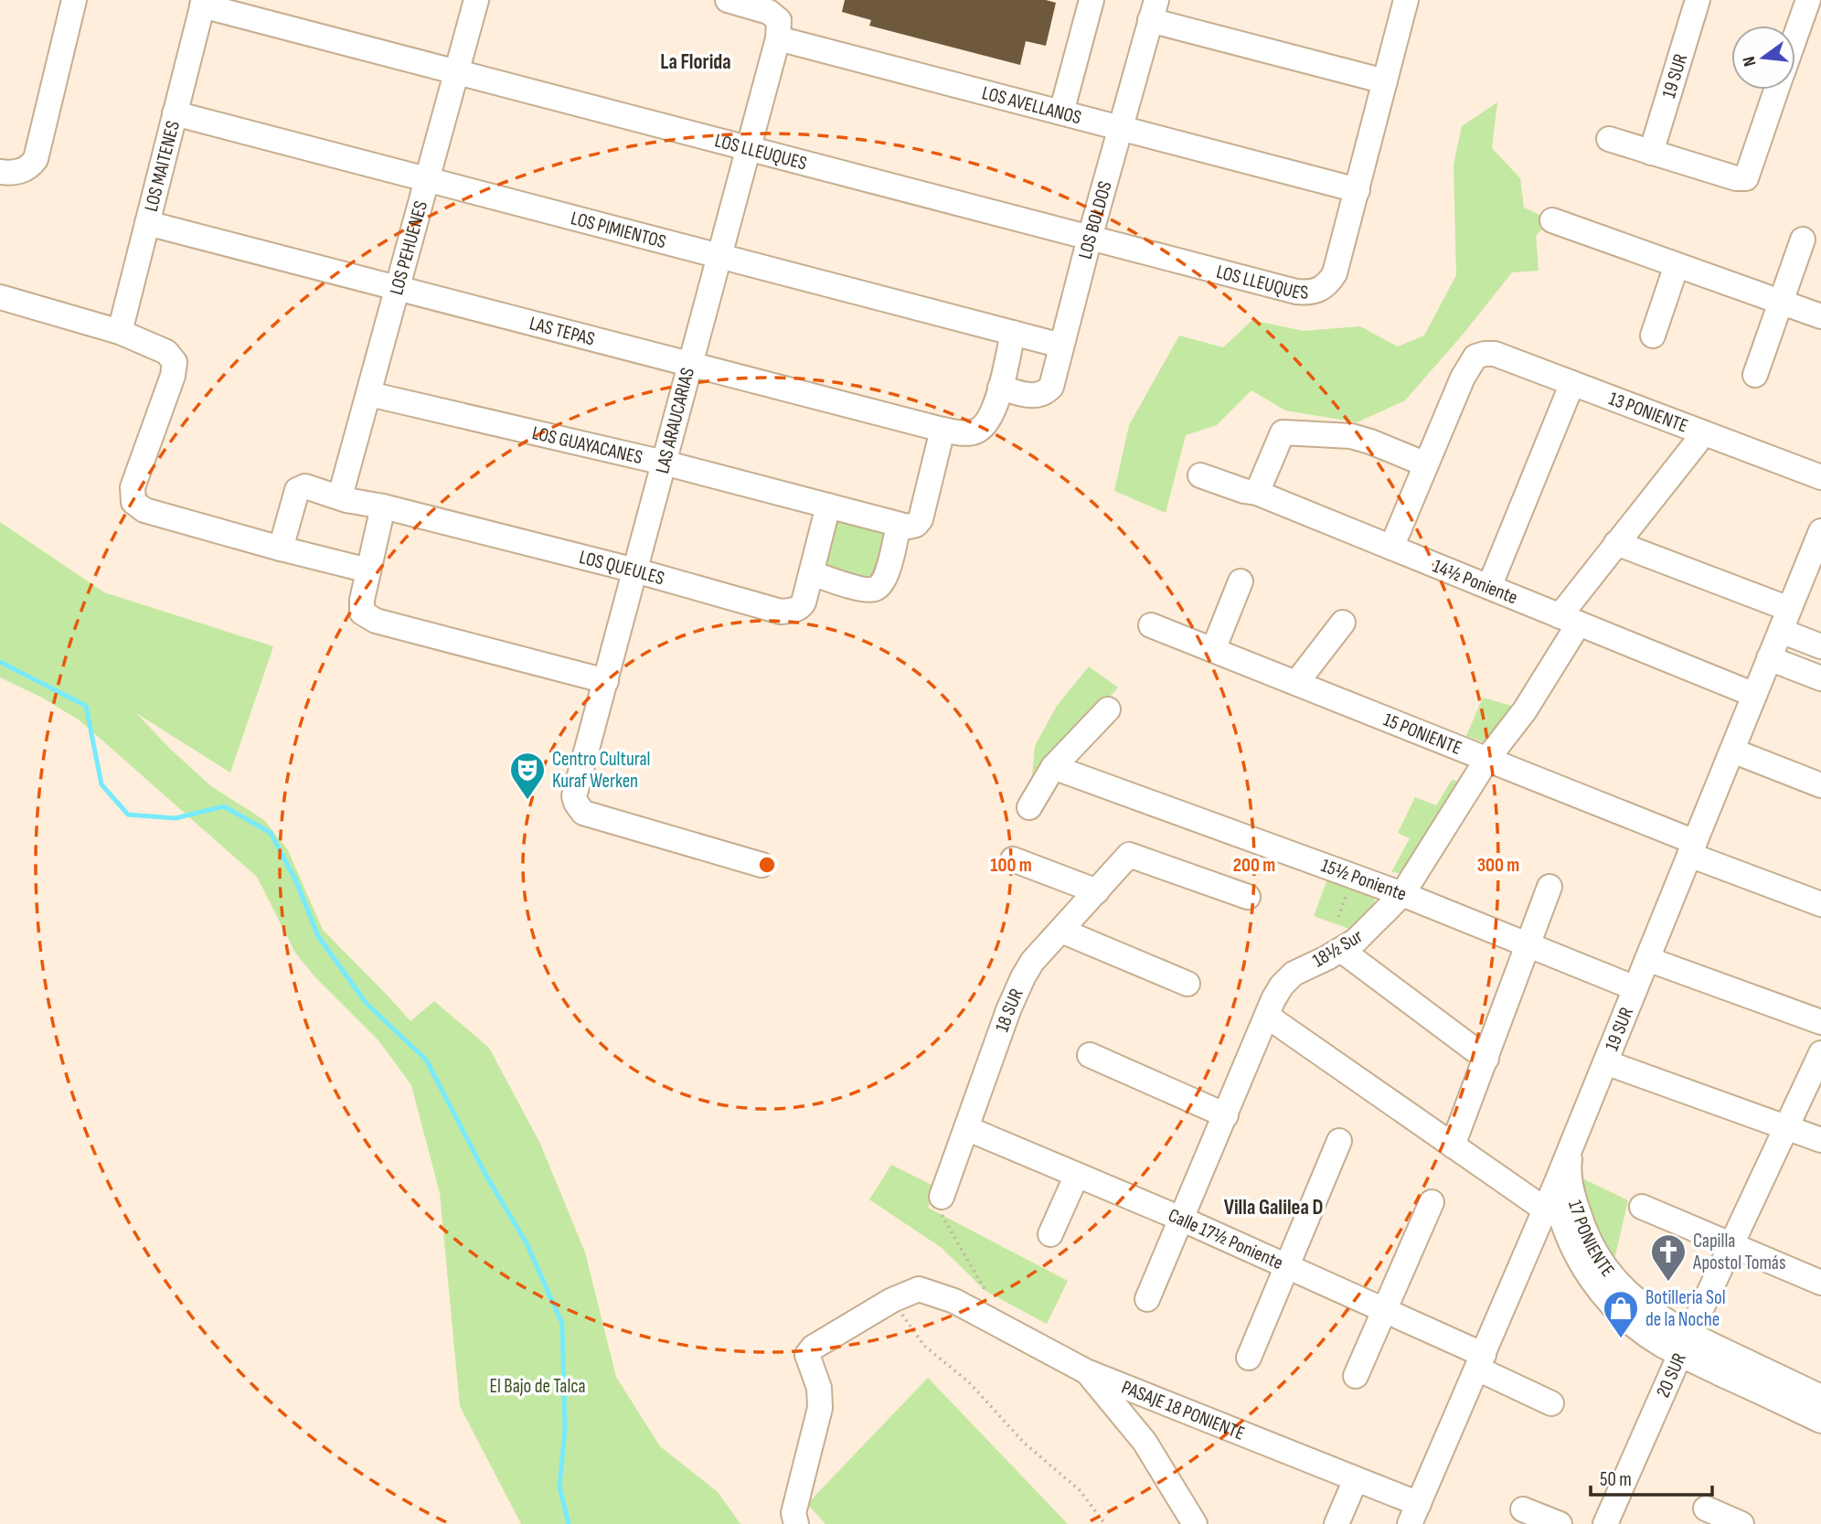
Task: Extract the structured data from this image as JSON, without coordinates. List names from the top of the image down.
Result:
{
  "streets": {
    "street": [
      "19 SUR",
      "LOS AVELLANOS",
      "LOS LLEUQUES",
      "LOS MAITENES",
      "LOS BOLDOS",
      "LOS PIMIENTOS",
      "LOS PEHUENES",
      "LAS TEPAS",
      "13 PONIENTE",
      "LAS ARAUCARIAS",
      "LOS GUAYACANES",
      "LOS QUEULES",
      "14½ Poniente",
      "15 PONIENTE",
      "15½ Poniente",
      "18½ Sur",
      "18 SUR",
      "17 PONIENTE",
      "Calle 17½ Poniente",
      "20 SUR",
      "PASAJE 18 PONIENTE"
    ]
  },
  "crossings": [
    ["19 SUR", "14½ Poniente"],
    ["19 SUR", "15 PONIENTE"],
    ["19 SUR", "15½ Poniente"],
    ["19 SUR", "17 PONIENTE"],
    ["19 SUR", "Calle 17½ Poniente"],
    ["19 SUR", "PASAJE 18 PONIENTE"],
    ["LOS AVELLANOS", "LOS LLEUQUES"],
    ["LOS AVELLANOS", "LOS BOLDOS"],
    ["LOS AVELLANOS", "LAS ARAUCARIAS"],
    ["LOS LLEUQUES", "LOS MAITENES"],
    ["LOS LLEUQUES", "LOS BOLDOS"],
    ["LOS LLEUQUES", "LOS PEHUENES"],
    ["LOS LLEUQUES", "LAS ARAUCARIAS"],
    ["LOS MAITENES", "LOS PIMIENTOS"],
    ["LOS MAITENES", "LAS TEPAS"],
    ["LOS BOLDOS", "LOS PIMIENTOS"],
    ["LOS BOLDOS", "LAS TEPAS"],
    ["LOS PIMIENTOS", "LOS PEHUENES"],
    ["LOS PIMIENTOS", "LAS ARAUCARIAS"],
    ["LOS PEHUENES", "LAS TEPAS"],
    ["LOS PEHUENES", "LOS GUAYACANES"],
    ["LOS PEHUENES", "LOS QUEULES"],
    ["LAS TEPAS", "LAS ARAUCARIAS"],
    ["13 PONIENTE", "18½ Sur"],
    ["LAS ARAUCARIAS", "LOS GUAYACANES"],
    ["LAS ARAUCARIAS", "LOS QUEULES"],
    ["LOS GUAYACANES", "LOS QUEULES"],
    ["14½ Poniente", "18½ Sur"],
    ["15 PONIENTE", "18½ Sur"],
    ["15½ Poniente", "18½ Sur"],
    ["18½ Sur", "17 PONIENTE"],
    ["18½ Sur", "Calle 17½ Poniente"],
    ["18 SUR", "Calle 17½ Poniente"],
    ["17 PONIENTE", "20 SUR"]
  ],
  "districts": ["La Florida", "Villa Galilea D"],
  "parks": ["El Bajo de Talca"],
  "places": {
    "theatre": ["Centro Cultural Kuraf Werken"],
    "church": ["Capilla Apostol Tomás"],
    "shop": ["Botilleria Sol de la Noche"]
  },
  "scale_bar": "50 m",
  "north": "left",
  "rings": ["100 m", "200 m", "300 m"]
}
